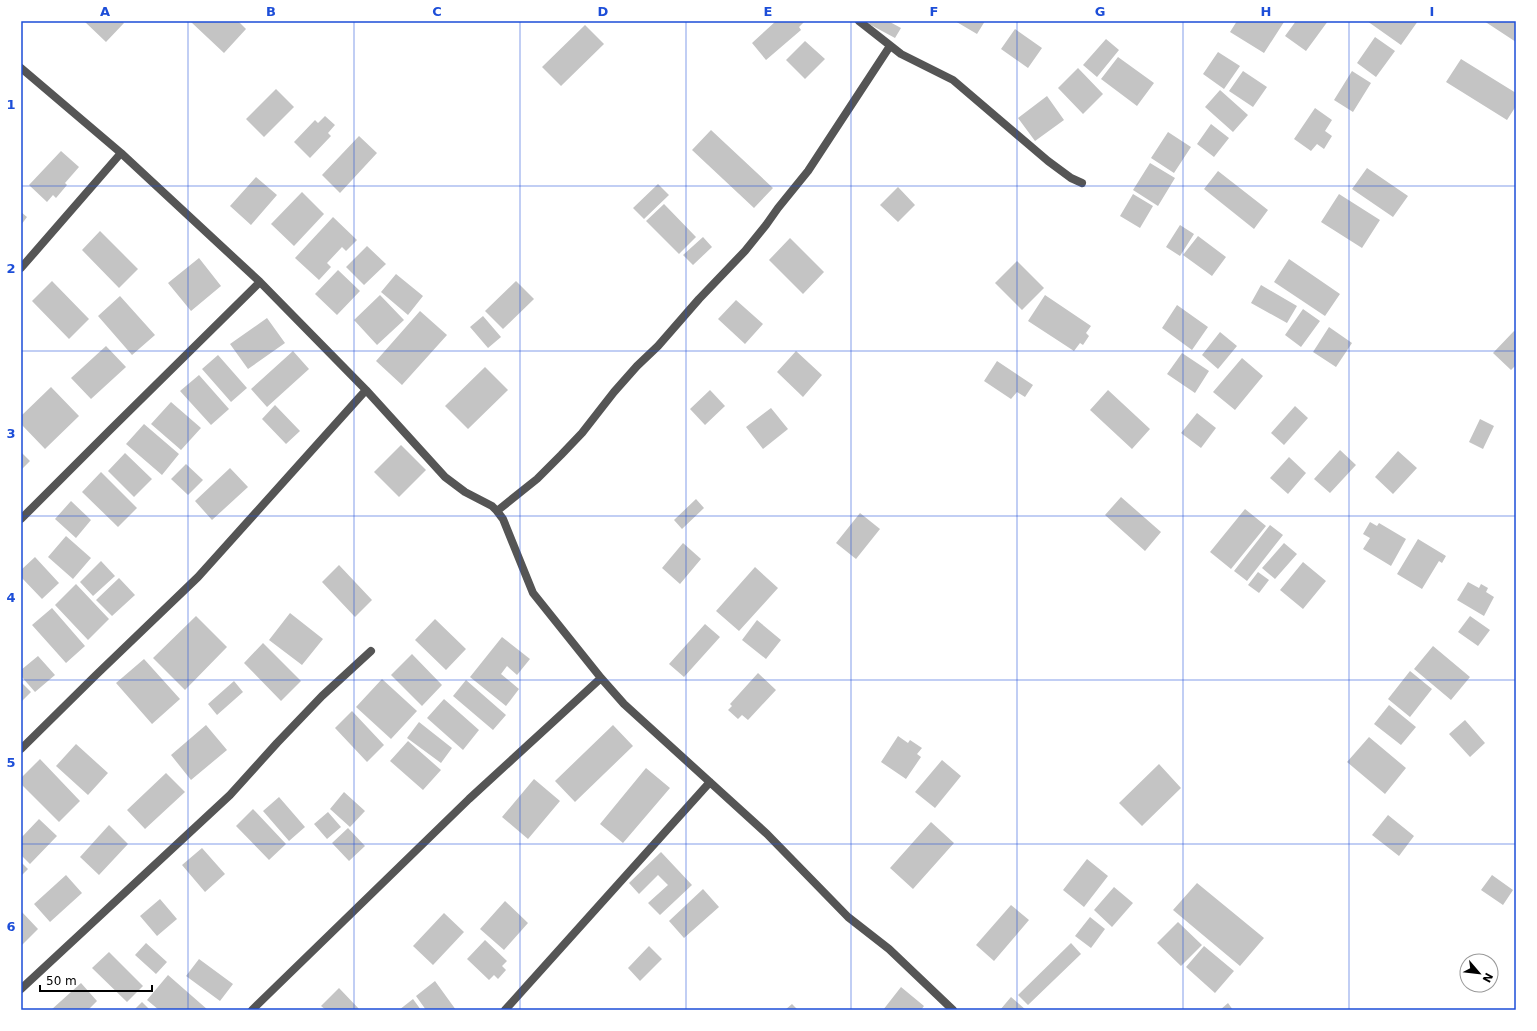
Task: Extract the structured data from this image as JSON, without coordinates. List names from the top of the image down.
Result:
{
  "scale_bar": "50 m",
  "north": "bottom right",
  "grid": {
    "columns": [
      "A",
      "B",
      "C",
      "D",
      "E",
      "F",
      "G",
      "H",
      "I"
    ],
    "rows": [
      "1",
      "2",
      "3",
      "4",
      "5",
      "6"
    ]
  }
}
